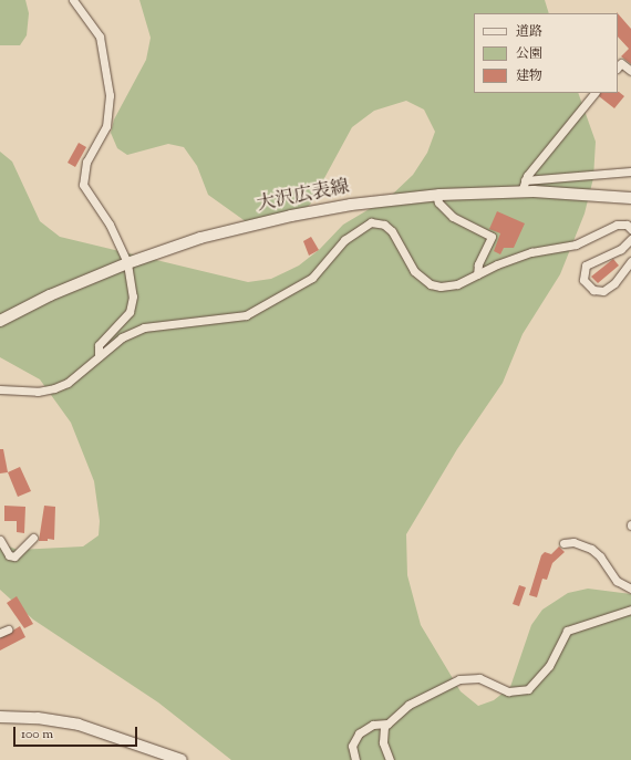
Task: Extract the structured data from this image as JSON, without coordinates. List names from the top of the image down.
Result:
{
  "streets": {
    "main road": ["大沢広表線"]
  },
  "legend": ["道路", "公園", "建物"],
  "scale_bar": "100 m"
}
